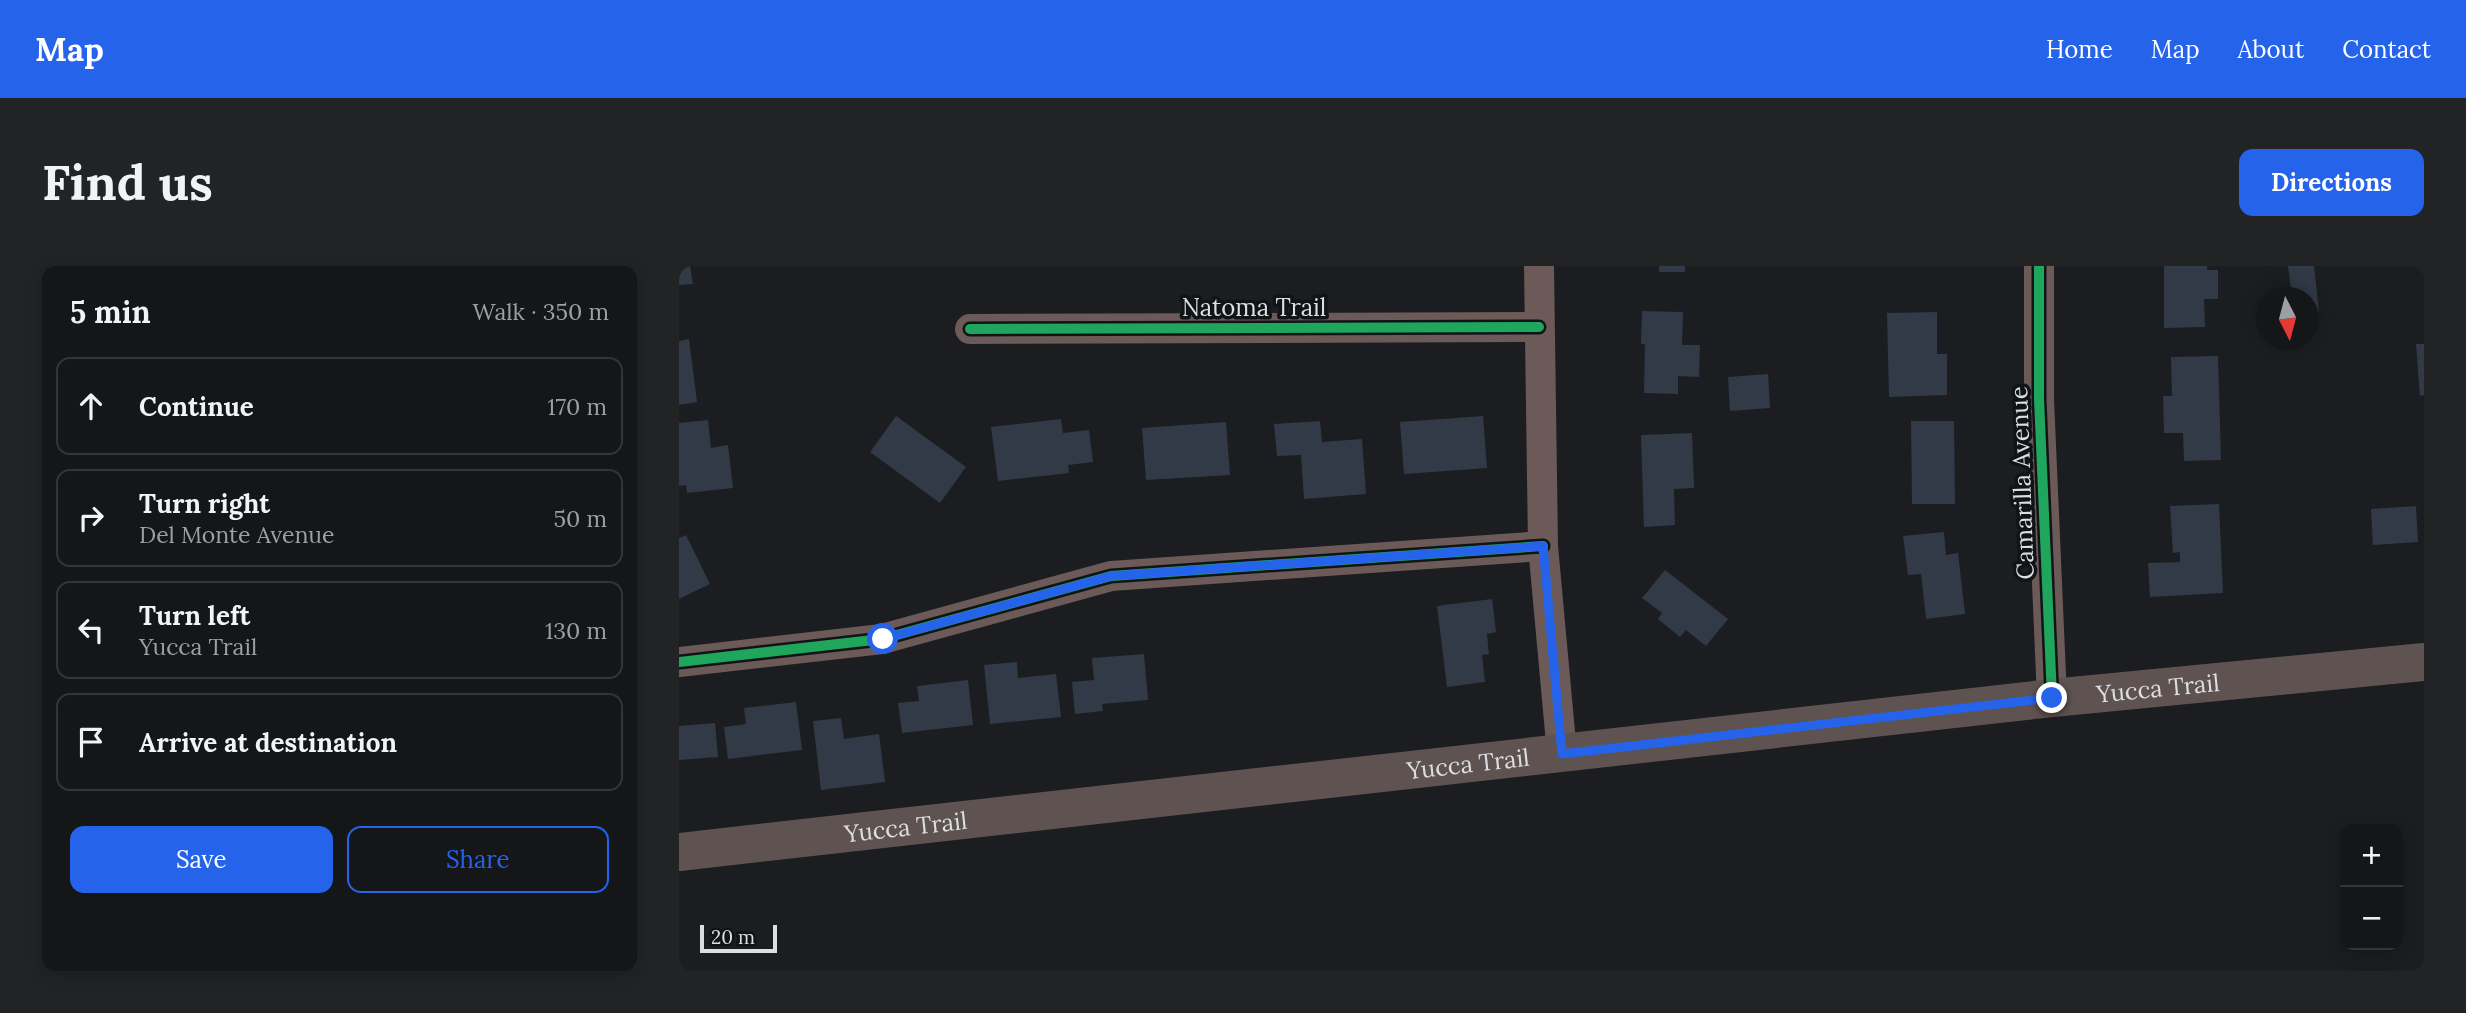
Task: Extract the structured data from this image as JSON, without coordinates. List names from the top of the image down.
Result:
{
  "streets": {
    "main road": ["Yucca Trail"],
    "street": ["Natoma Trail", "Camarilla Avenue"]
  },
  "crossings": [
    ["Camarilla Avenue", "Yucca Trail"]
  ],
  "scale_bar": "20 m",
  "north": "bottom",
  "page": {
    "header": "Map",
    "nav": [
      "Home",
      "Map",
      "About",
      "Contact"
    ],
    "buttons": [
      "Directions",
      ["Save", "Share"]
    ],
    "title": "Find us",
    "heading": ["5 min", "Walk · 350 m"],
    "list": [
      ["Continue", "170 m"],
      ["Turn right", "Del Monte Avenue", "50 m"],
      ["Turn left", "Yucca Trail", "130 m"],
      "Arrive at destination"
    ],
    "map_buttons": ["+", "−"],
    "scale": "20 m"
  }
}
